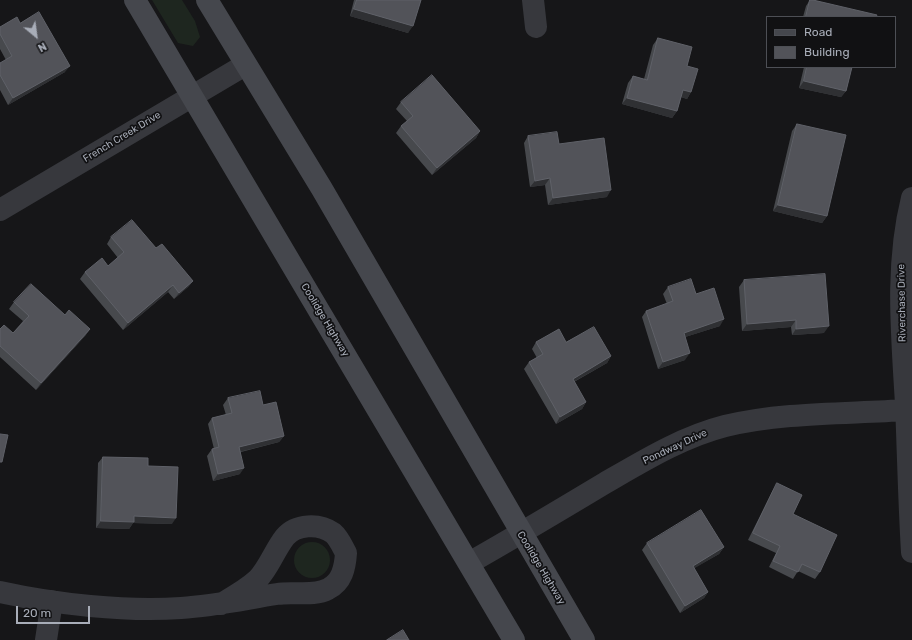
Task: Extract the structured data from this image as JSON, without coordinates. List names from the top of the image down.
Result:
{
  "streets": {
    "main road": ["Coolidge Highway"],
    "street": ["French Creek Drive", "Riverchase Drive", "Pondway Drive"]
  },
  "crossings": [
    ["French Creek Drive", "Coolidge Highway"],
    ["Riverchase Drive", "Pondway Drive"],
    ["Coolidge Highway", "Pondway Drive"]
  ],
  "legend": ["Road", "Building"],
  "scale_bar": "20 m",
  "north": "bottom right"
}
